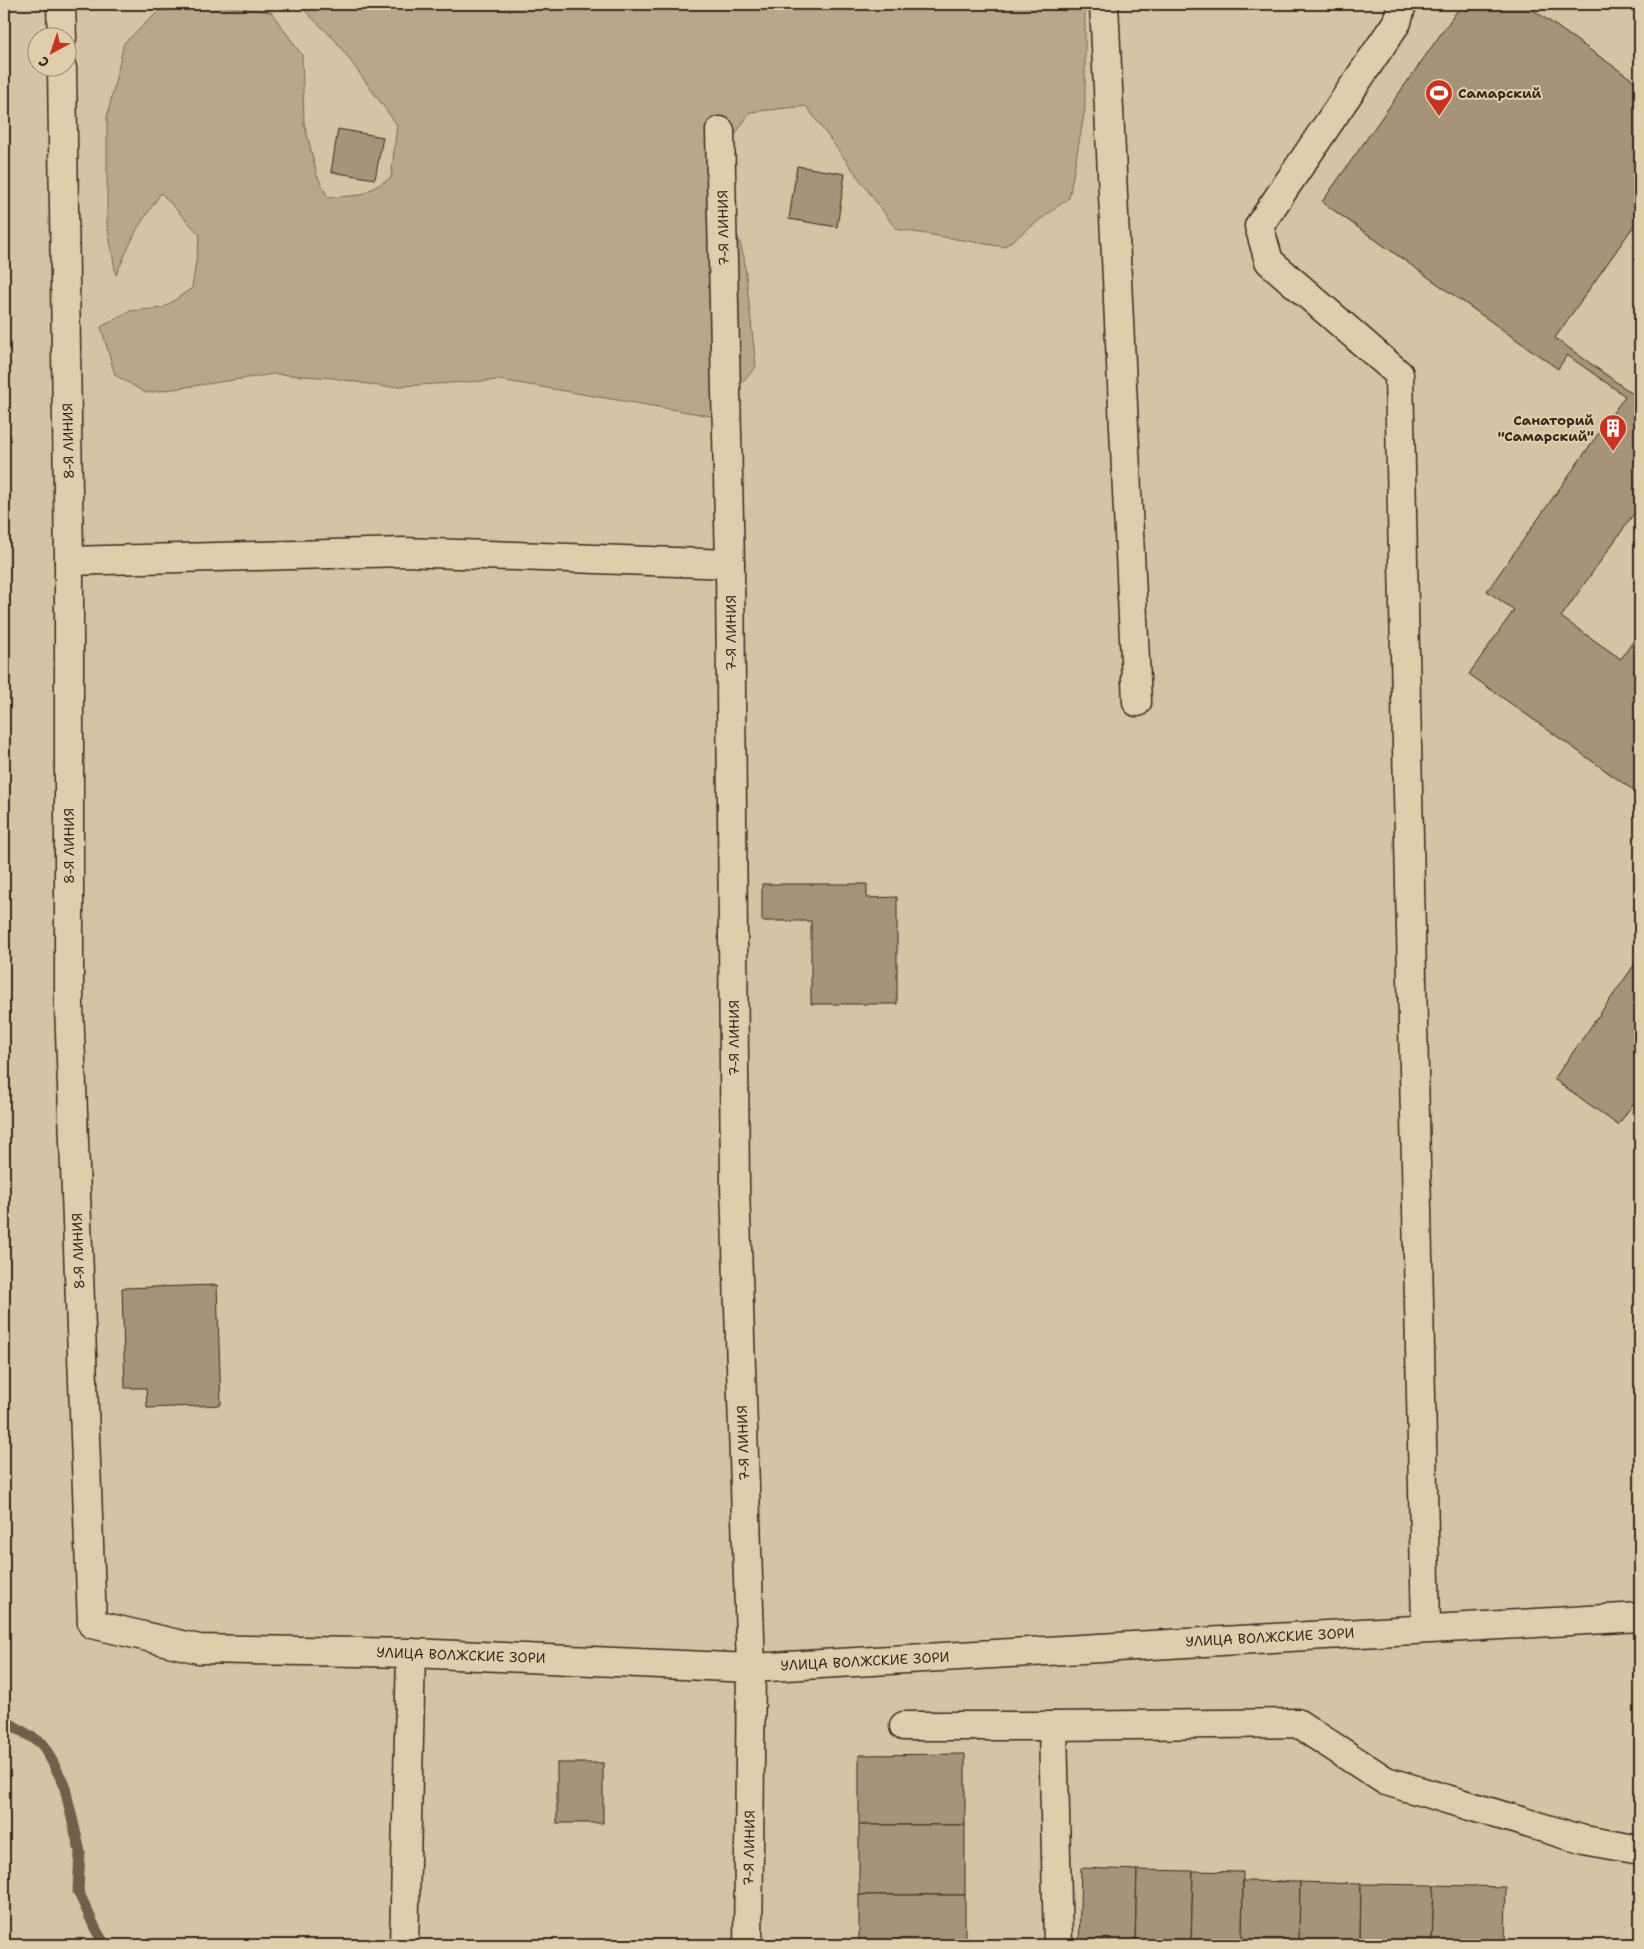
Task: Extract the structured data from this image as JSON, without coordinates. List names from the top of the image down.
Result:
{
  "streets": {
    "street": ["7-Я ЛИНИЯ", "8-Я ЛИНИЯ", "УЛИЦА ВОЛЖСКИЕ ЗОРИ"]
  },
  "crossings": [
    ["7-Я ЛИНИЯ", "УЛИЦА ВОЛЖСКИЕ ЗОРИ"],
    ["8-Я ЛИНИЯ", "УЛИЦА ВОЛЖСКИЕ ЗОРИ"]
  ],
  "places": {
    "sports": ["Самарский"],
    "building": ["Санаторий \"Самарский\""]
  },
  "north": "bottom left"
}
